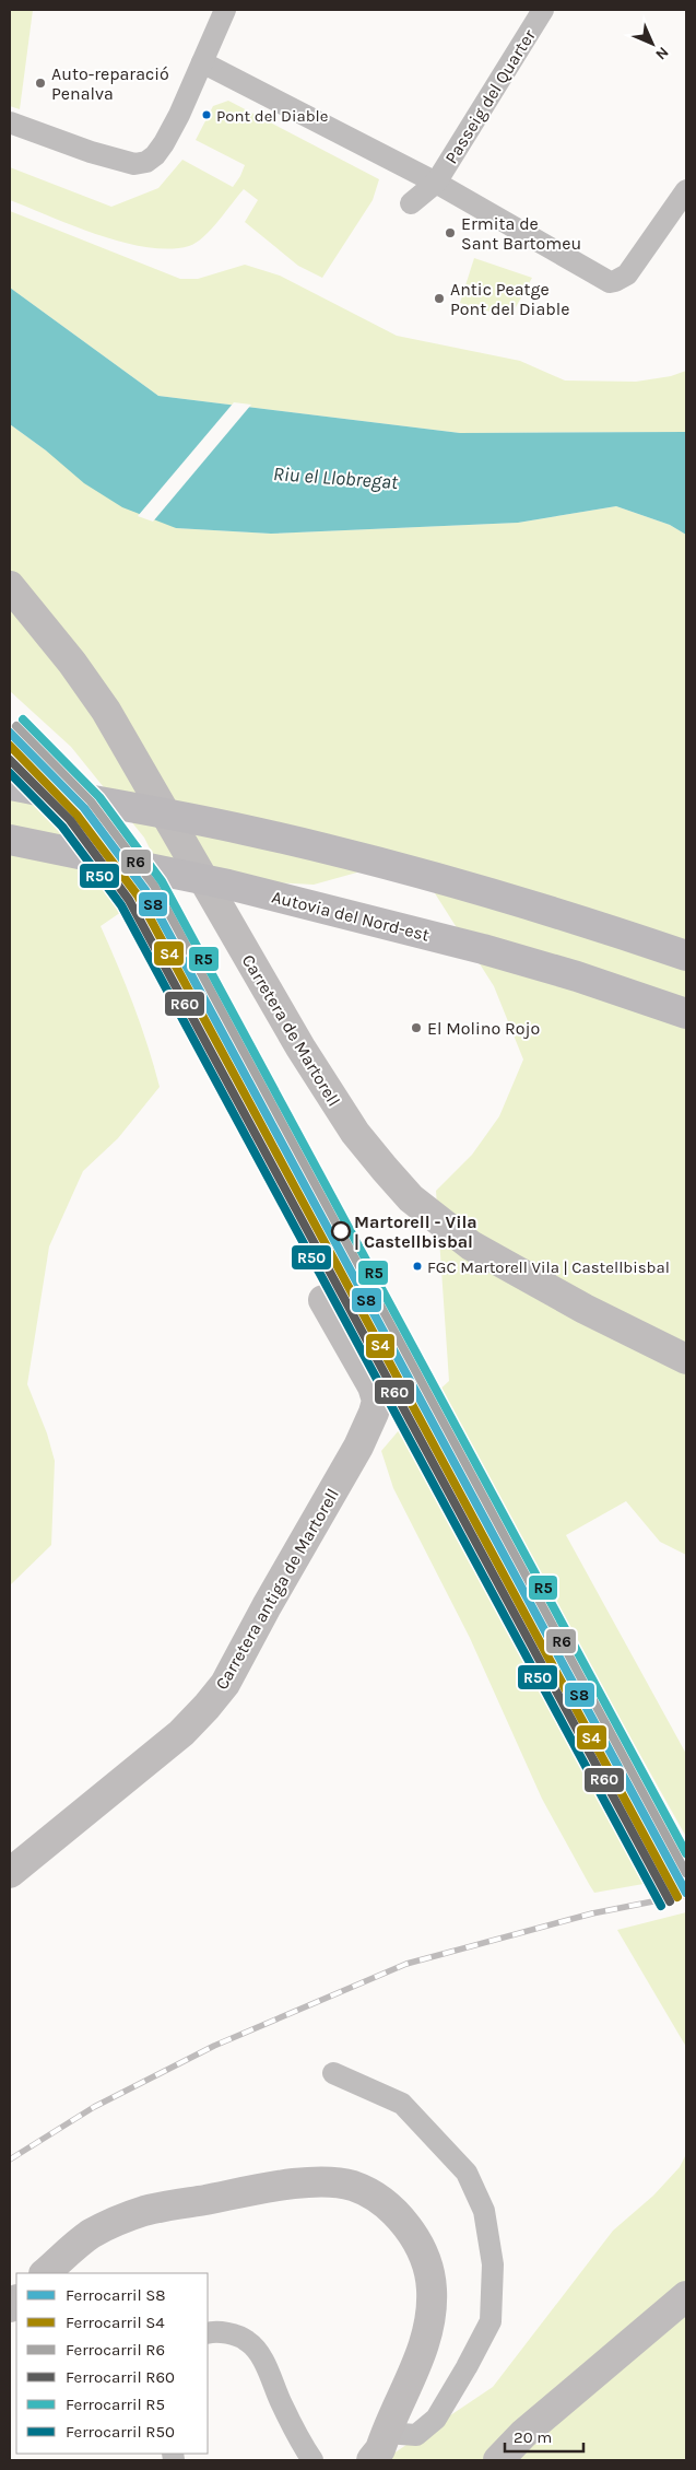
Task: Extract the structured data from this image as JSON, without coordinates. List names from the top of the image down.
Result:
{
  "streets": {
    "highway": ["Autovia del Nord-est"],
    "street": ["Passeig del Quarter", "Carretera de Martorell", "Carretera antiga de Martorell"]
  },
  "water": ["Riu el Llobregat"],
  "places": [
    "Auto-reparació Penalva",
    "Pont del Diable",
    "Ermita de Sant Bartomeu",
    "Antic Peatge Pont del Diable",
    "El Molino Rojo",
    "Martorell - Vila | Castellbisbal",
    "FGC Martorell Vila | Castellbisbal"
  ],
  "lines": [
    "rail line R5",
    "rail line R6",
    "rail line S8",
    "rail line S4",
    "rail line R60",
    "rail line R50"
  ],
  "legend": [
    "Ferrocarril S8",
    "Ferrocarril S4",
    "Ferrocarril R6",
    "Ferrocarril R60",
    "Ferrocarril R5",
    "Ferrocarril R50"
  ],
  "scale_bar": "20 m",
  "north": "bottom right"
}
